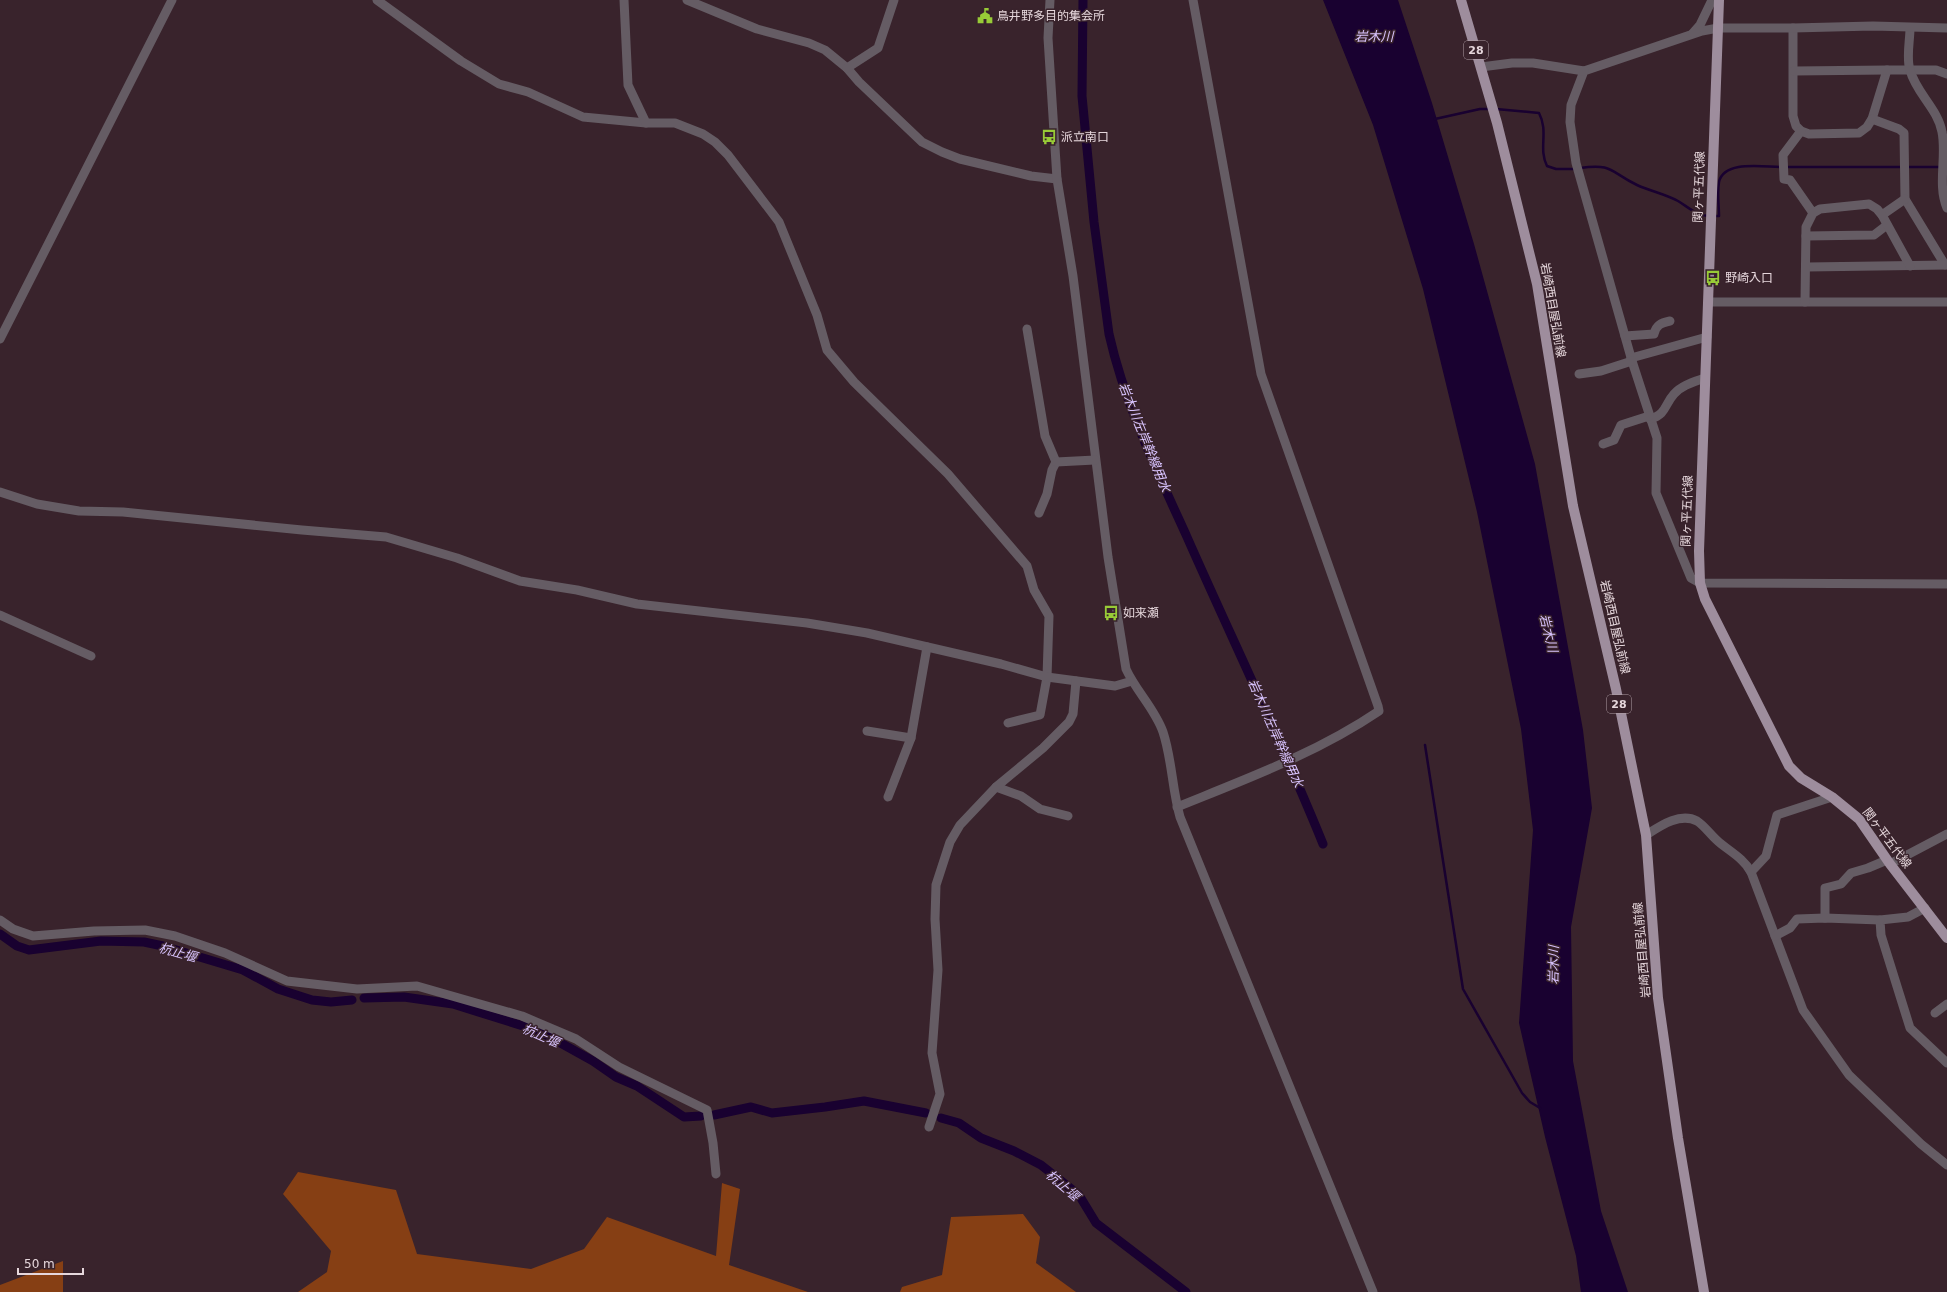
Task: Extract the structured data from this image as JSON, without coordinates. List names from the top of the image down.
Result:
{
  "streets": {
    "main road": ["28", "関ヶ平五代線", "岩崎西目屋弘前線"]
  },
  "water": ["岩木川", "岩木川左岸幹線用水", "杭止堰"],
  "places": {
    "public building": ["鳥井野多目的集会所"],
    "bus stop": ["派立南口", "野崎入口", "如来瀬"]
  },
  "scale_bar": "50 m"
}
